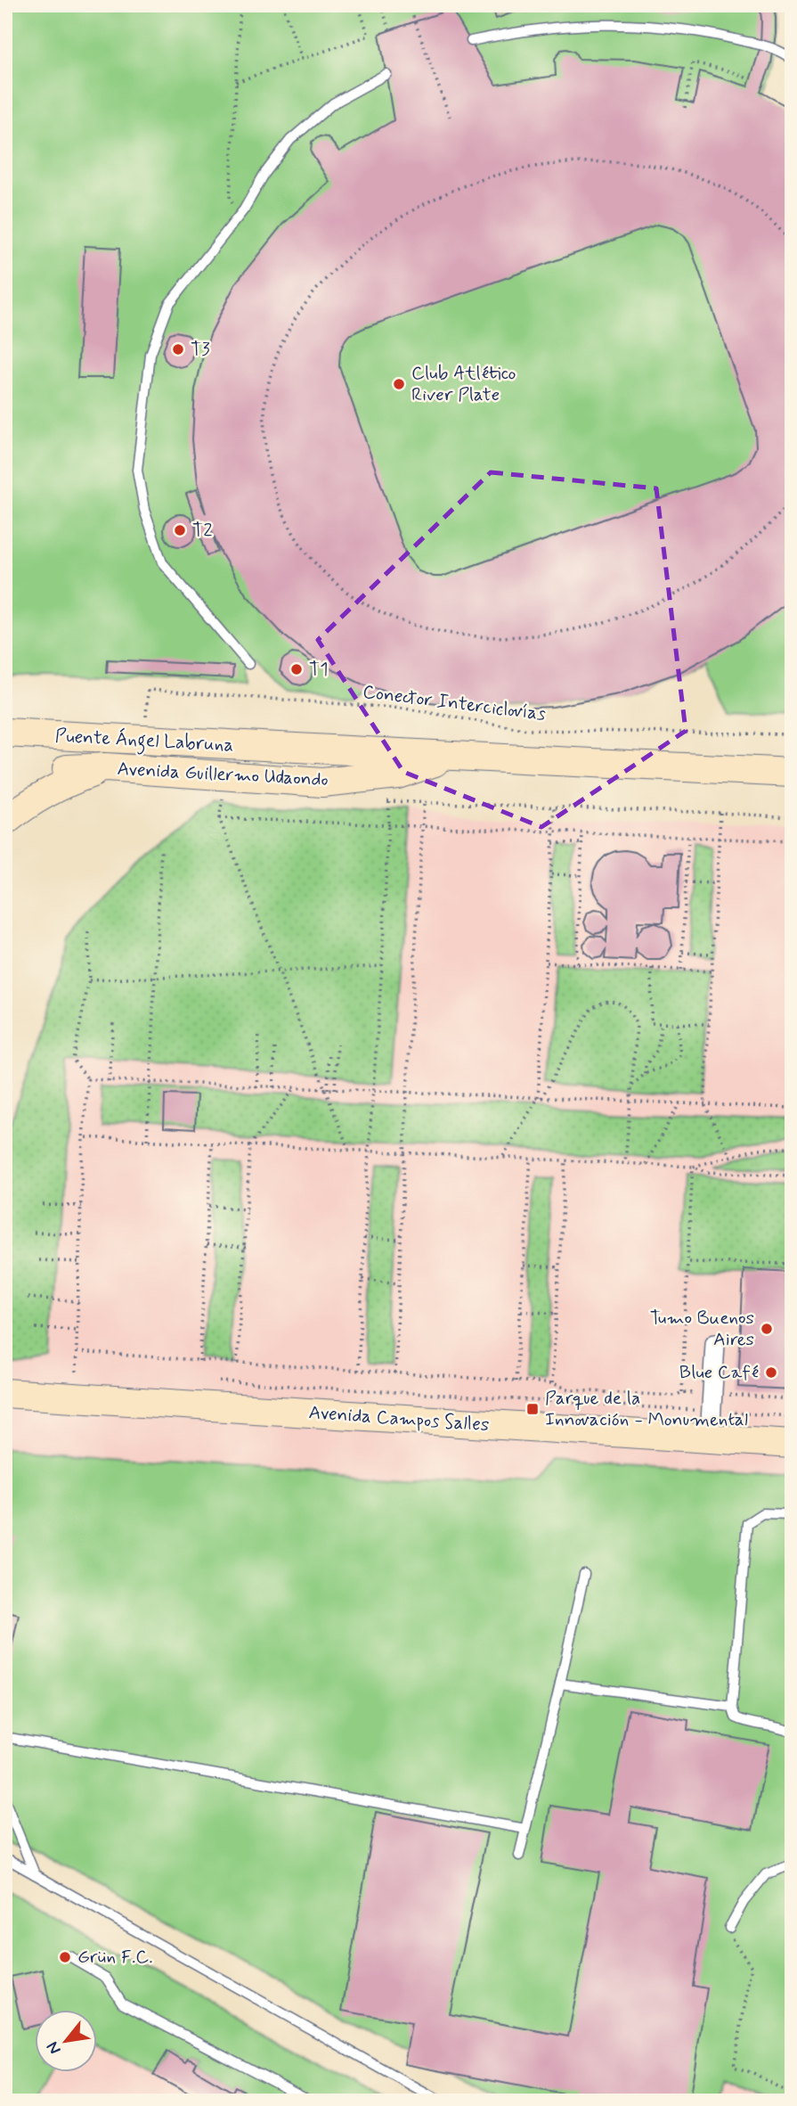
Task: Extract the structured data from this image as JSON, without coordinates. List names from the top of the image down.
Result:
{
  "streets": {
    "main road": ["Puente Ángel Labruna", "Avenida Guillermo Udaondo", "Avenida Campos Salles"],
    "path": ["Conector Interciclovías"]
  },
  "crossings": [
    ["Puente Ángel Labruna", "Avenida Guillermo Udaondo"]
  ],
  "places": {
    "other": [
      "T3",
      "Club Atlético River Plate",
      "T2",
      "T1",
      "Tumo Buenos Aires",
      "Blue Café",
      "Grün F.C."
    ],
    "transit": ["Parque de la Innovación - Monumental"]
  },
  "north": "bottom left"
}
